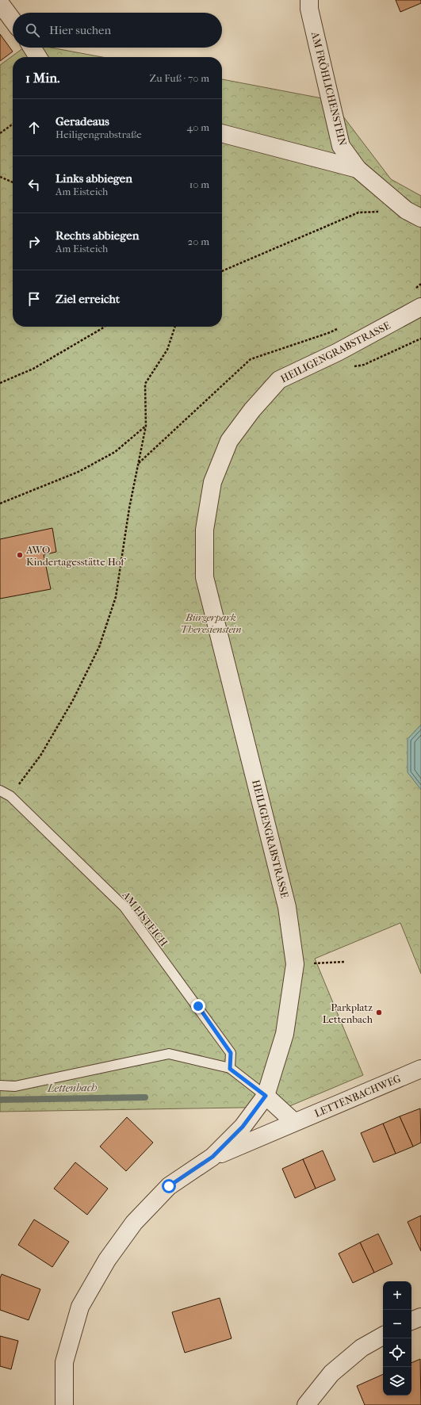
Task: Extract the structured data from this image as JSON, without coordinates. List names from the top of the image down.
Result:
{
  "streets": {
    "street": ["AM FRÖHLICHENSTEIN", "HEILIGENGRABSTRASSE", "LETTENBACHWEG"],
    "lane": ["AM EISTEICH"]
  },
  "crossings": [
    ["HEILIGENGRABSTRASSE", "LETTENBACHWEG"]
  ],
  "water": ["Lettenbach"],
  "parks": ["Bürgerpark Theresienstein"],
  "places": ["AWO Kindertagesstätte Hof", "Parkplatz Lettenbach"],
  "page": {
    "search": "Hier suchen",
    "heading": ["1 Min.", "Zu Fuß · 70 m"],
    "list": [
      ["Geradeaus", "Heiligengrabstraße", "40 m"],
      ["Links abbiegen", "Am Eisteich", "10 m"],
      ["Rechts abbiegen", "Am Eisteich", "20 m"],
      "Ziel erreicht"
    ],
    "map_buttons": ["+", "−"]
  }
}
